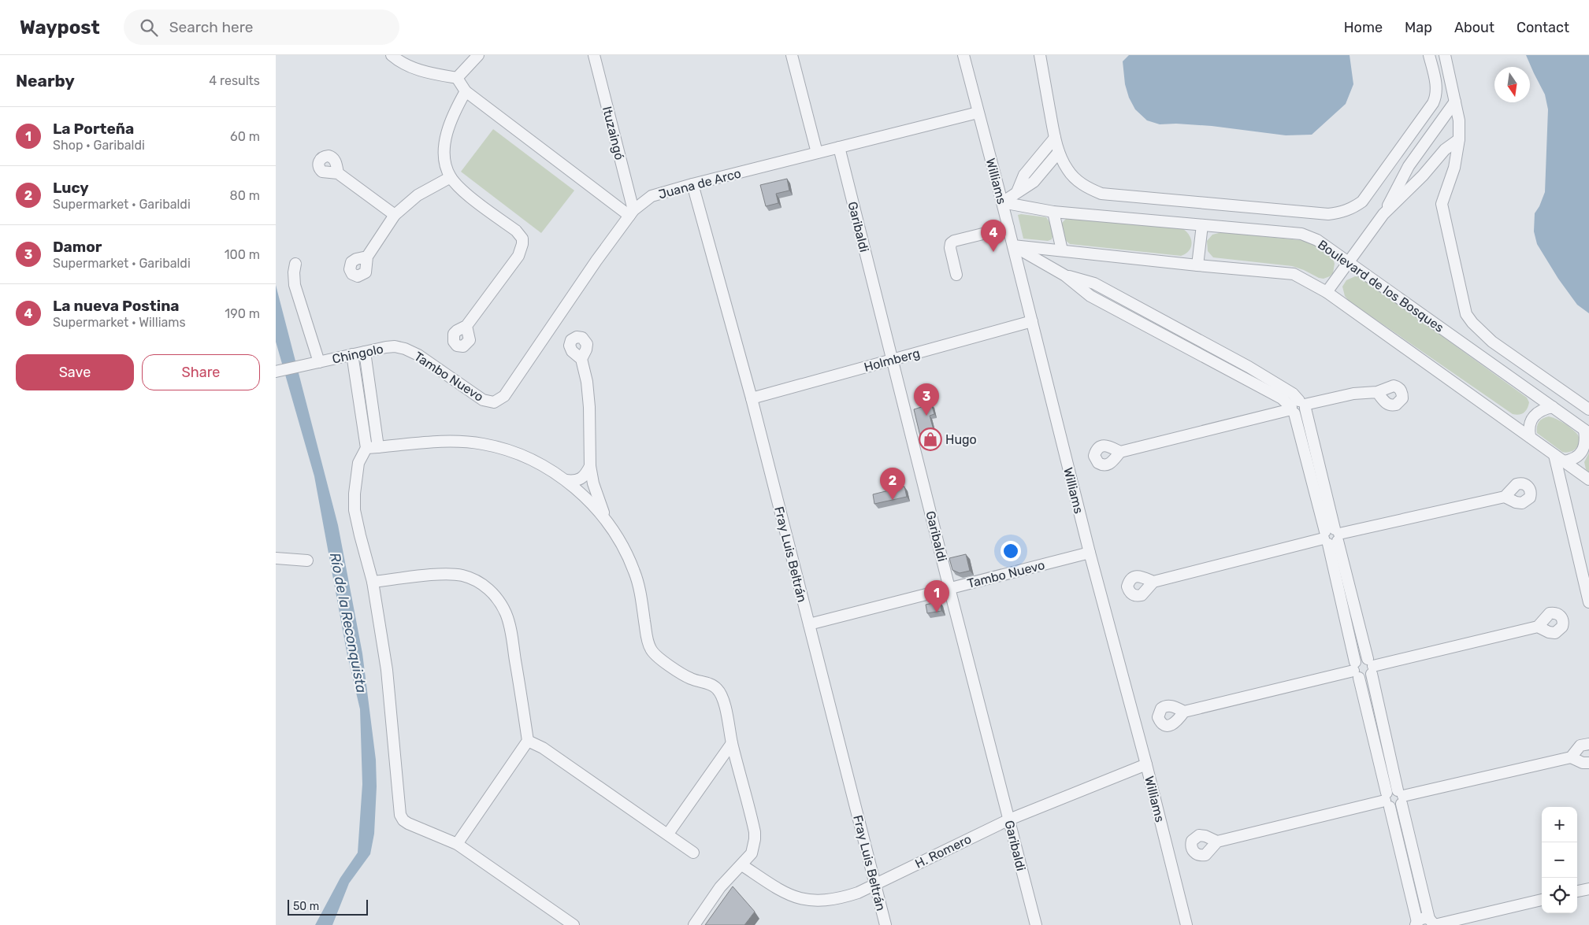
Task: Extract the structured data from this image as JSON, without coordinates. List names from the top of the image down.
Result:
{
  "streets": {
    "street": [
      "Ituzaingó",
      "Williams",
      "Juana de Arco",
      "Garibaldi",
      "Boulevard de los Bosques",
      "Chingolo",
      "Holmberg",
      "Tambo Nuevo",
      "Fray Luis Beltrán",
      "H. Romero"
    ]
  },
  "crossings": [
    ["Ituzaingó", "Juana de Arco"],
    ["Williams", "Juana de Arco"],
    ["Williams", "Boulevard de los Bosques"],
    ["Williams", "Holmberg"],
    ["Williams", "Tambo Nuevo"],
    ["Williams", "H. Romero"],
    ["Juana de Arco", "Garibaldi"],
    ["Juana de Arco", "Tambo Nuevo"],
    ["Juana de Arco", "Fray Luis Beltrán"],
    ["Garibaldi", "Holmberg"],
    ["Garibaldi", "Tambo Nuevo"],
    ["Garibaldi", "H. Romero"],
    ["Chingolo", "Tambo Nuevo"],
    ["Holmberg", "Fray Luis Beltrán"],
    ["Tambo Nuevo", "Fray Luis Beltrán"],
    ["Fray Luis Beltrán", "H. Romero"]
  ],
  "water": ["Río de la Reconquista"],
  "places": {
    "shop": ["Hugo"]
  },
  "scale_bar": "50 m",
  "north": "bottom",
  "page": {
    "header": "Waypost",
    "search": "Search here",
    "nav": [
      "Home",
      "Map",
      "About",
      "Contact"
    ],
    "heading": ["Nearby", "4 results"],
    "list": [
      {
        "mark": "1",
        "name": "La Porteña",
        "note": "Shop · Garibaldi",
        "value": "60 m"
      },
      {
        "mark": "2",
        "name": "Lucy",
        "note": "Supermarket · Garibaldi",
        "value": "80 m"
      },
      {
        "mark": "3",
        "name": "Damor",
        "note": "Supermarket · Garibaldi",
        "value": "100 m"
      },
      {
        "mark": "4",
        "name": "La nueva Postina",
        "note": "Supermarket · Williams",
        "value": "190 m"
      }
    ],
    "pins": [
      "4",
      "3",
      "2",
      "1"
    ],
    "buttons": ["Save", "Share"],
    "map_buttons": ["+", "−"],
    "scale": "50 m"
  }
}
